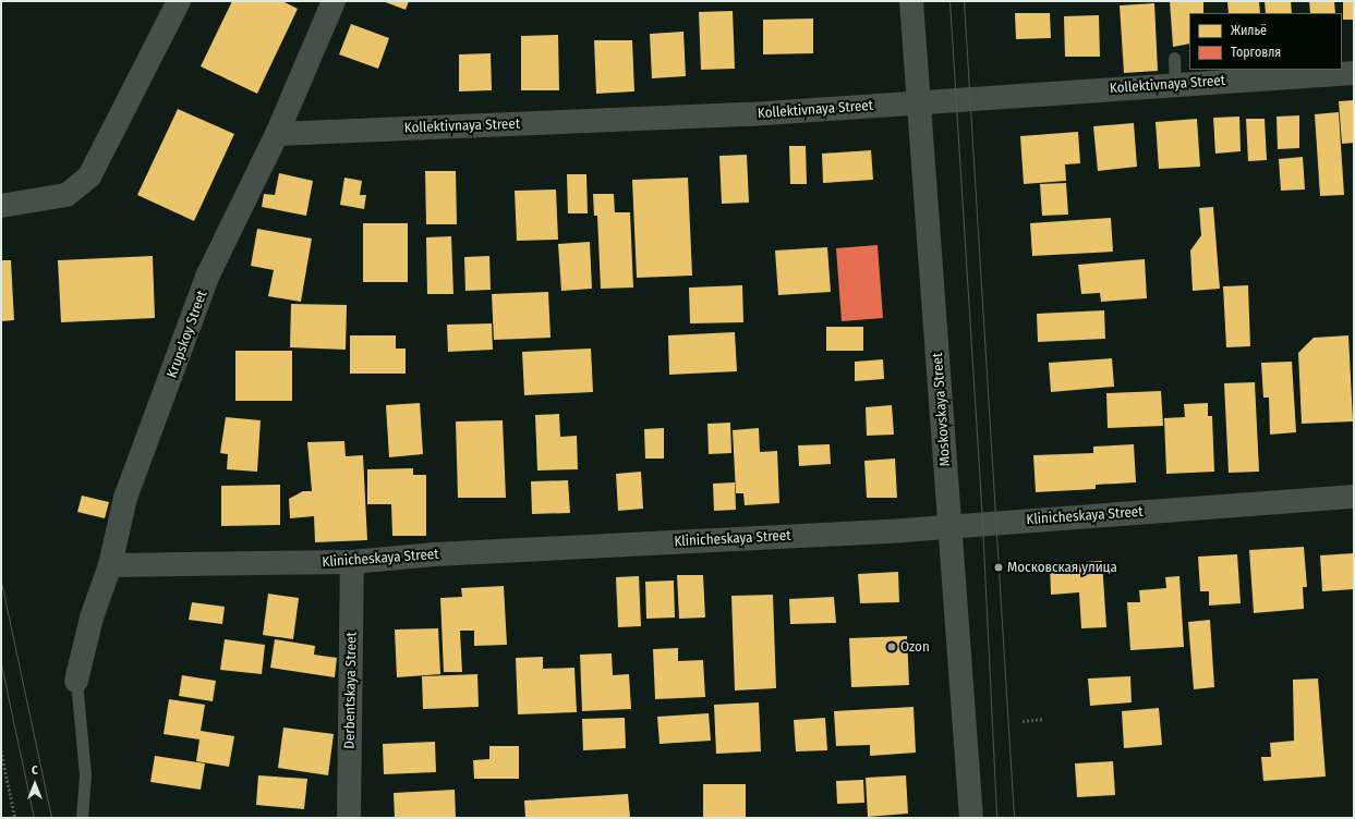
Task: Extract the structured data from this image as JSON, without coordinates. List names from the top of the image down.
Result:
{
  "streets": {
    "street": [
      "Kollektivnaya Street",
      "Krupskoy Street",
      "Moskovskaya Street",
      "Klinicheskaya Street",
      "Derbentskaya Street"
    ]
  },
  "crossings": [
    ["Kollektivnaya Street", "Krupskoy Street"],
    ["Kollektivnaya Street", "Moskovskaya Street"],
    ["Krupskoy Street", "Klinicheskaya Street"],
    ["Moskovskaya Street", "Klinicheskaya Street"],
    ["Klinicheskaya Street", "Derbentskaya Street"]
  ],
  "places": ["Московская улица", "Ozon"],
  "legend": ["Жильё", "Торговля"],
  "north": "top"
}
